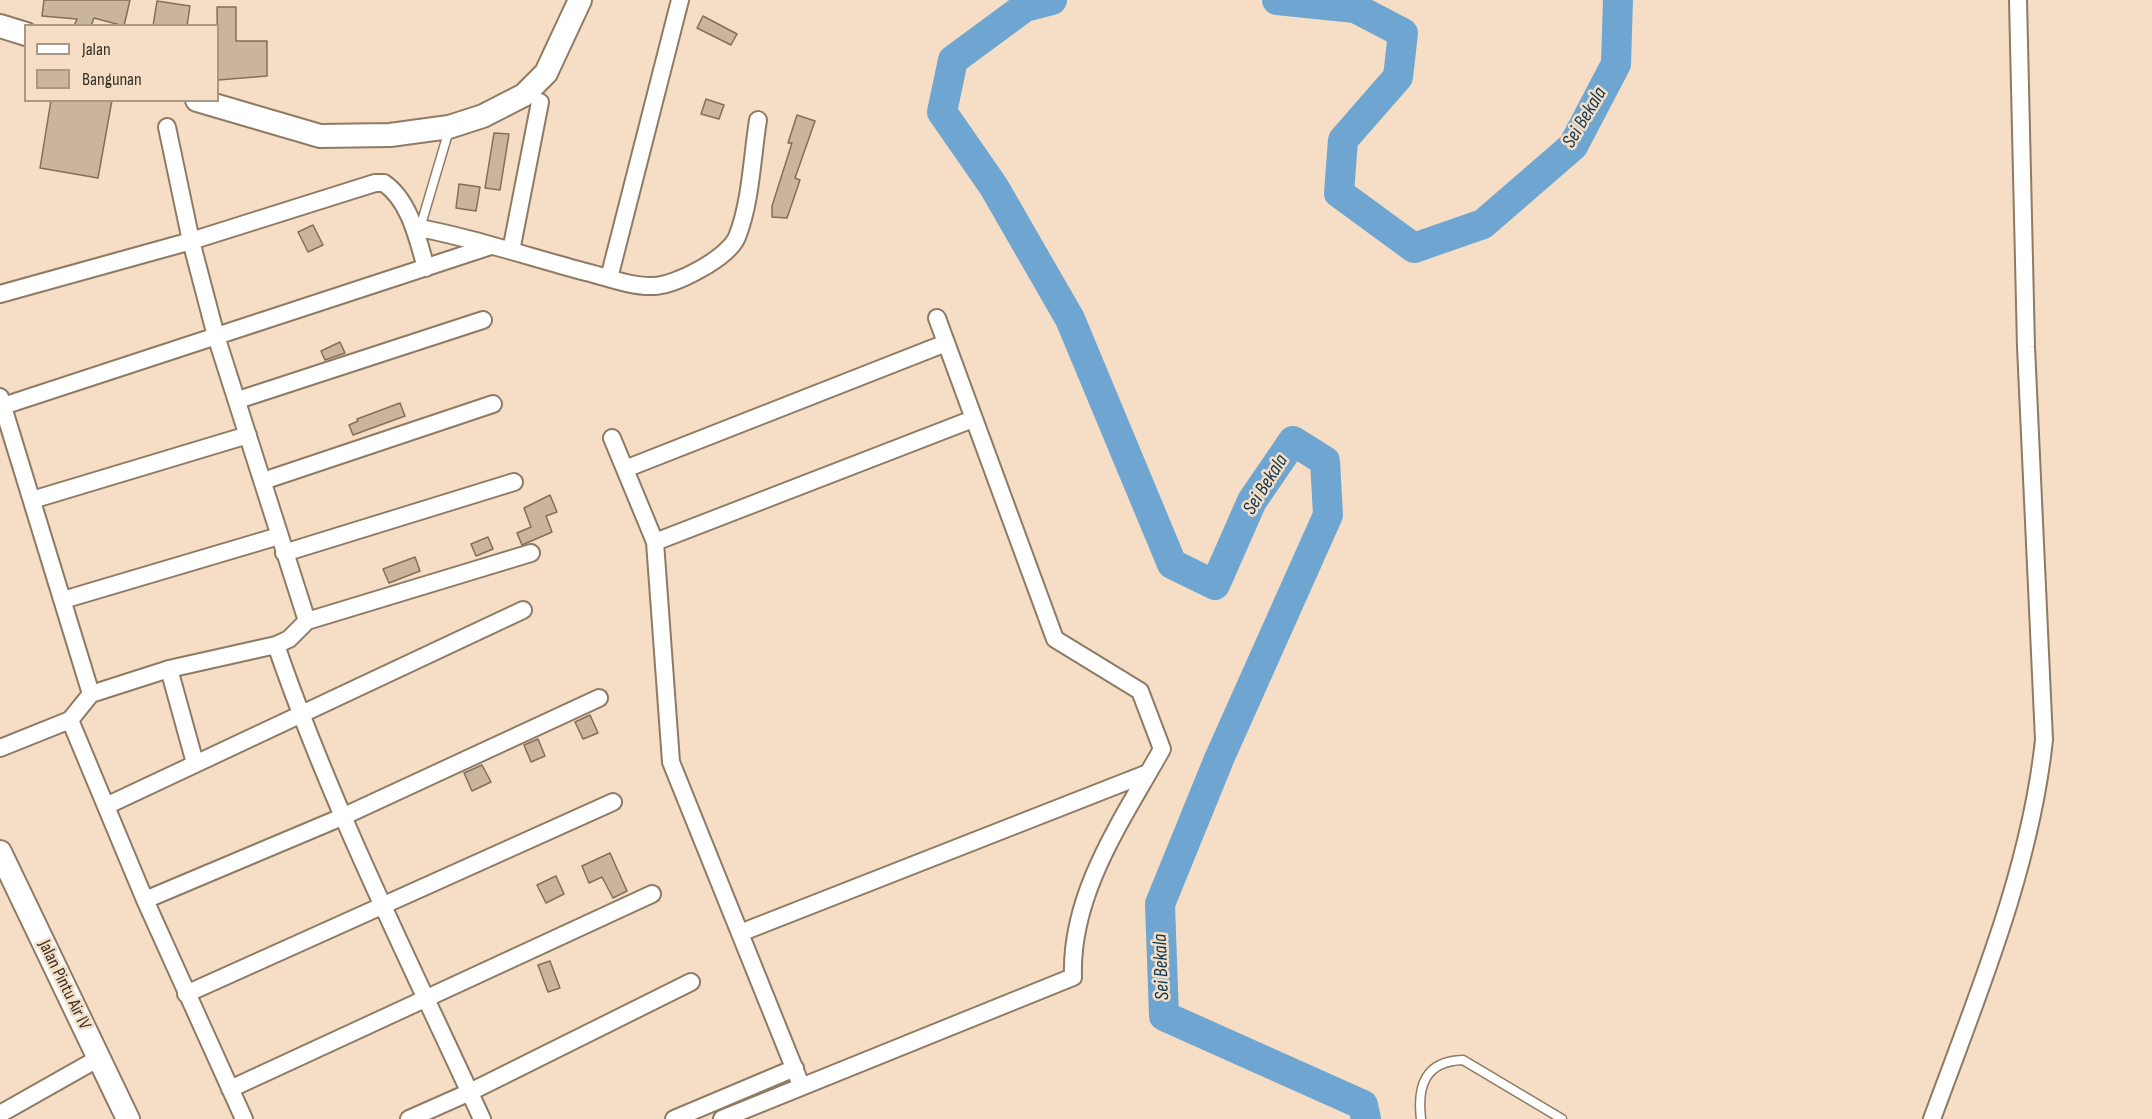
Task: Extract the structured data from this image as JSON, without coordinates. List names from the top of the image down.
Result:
{
  "streets": {
    "main road": ["Jalan Pintu Air IV"]
  },
  "water": ["Sei Bekala"],
  "legend": ["Jalan", "Bangunan"]
}
